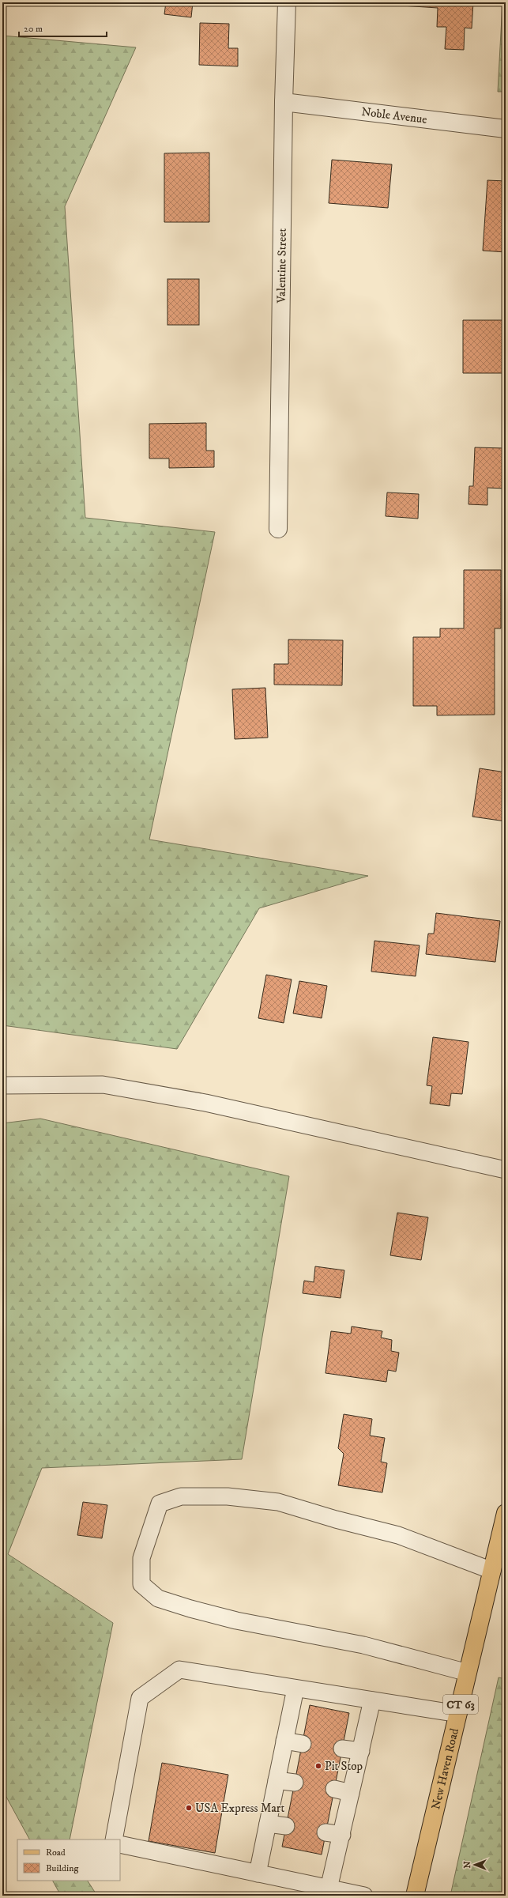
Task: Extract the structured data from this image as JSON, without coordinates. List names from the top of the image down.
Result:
{
  "streets": {
    "main road": ["CT 63", "New Haven Road"],
    "street": ["Noble Avenue", "Valentine Street"]
  },
  "crossings": [
    ["Noble Avenue", "Valentine Street"]
  ],
  "places": ["Pit Stop", "USA Express Mart"],
  "legend": ["Road", "Building"],
  "scale_bar": "20 m",
  "north": "left"
}
